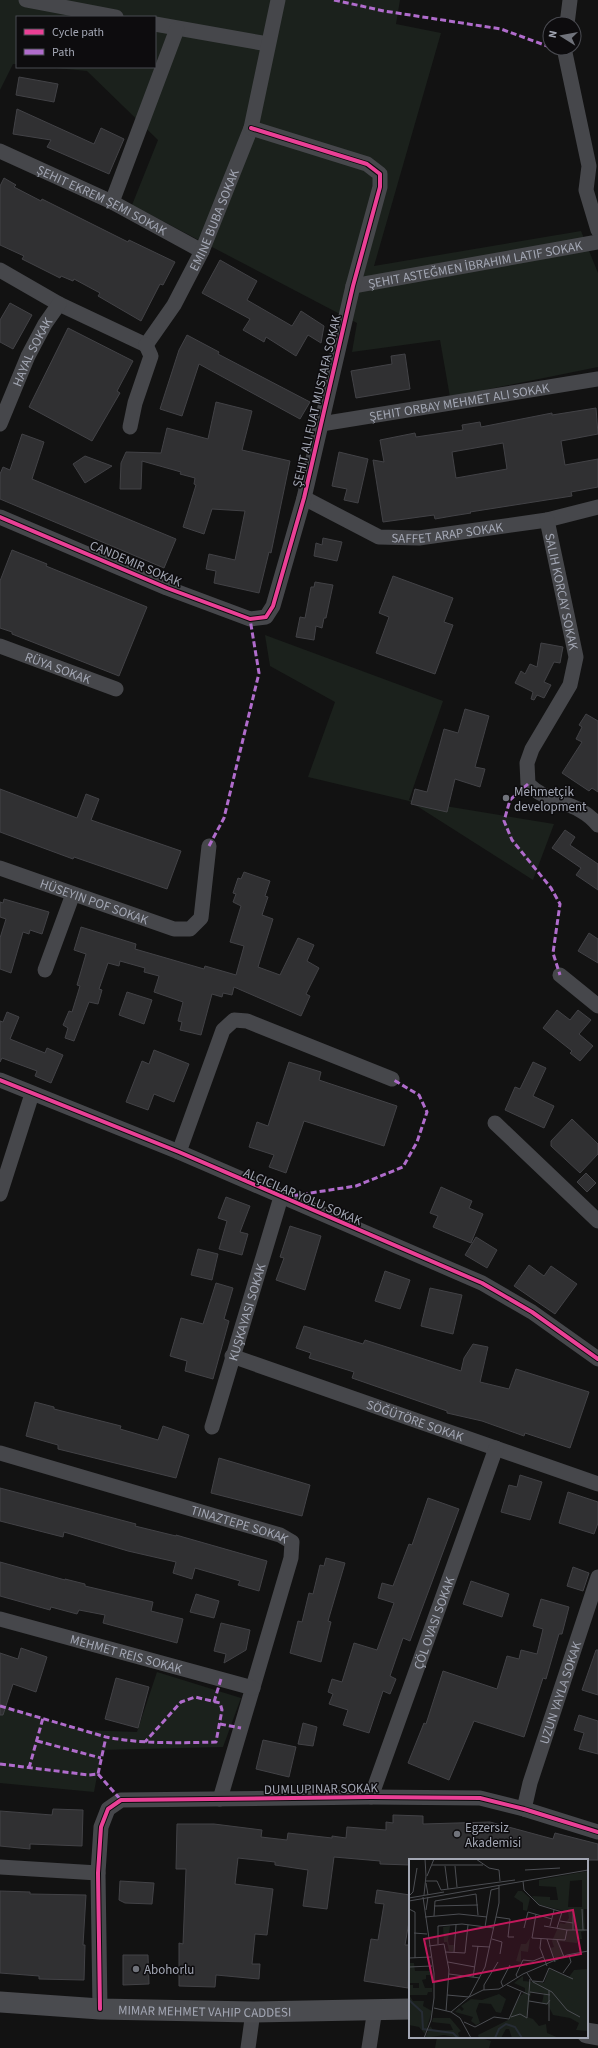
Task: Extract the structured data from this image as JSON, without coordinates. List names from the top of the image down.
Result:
{
  "streets": {
    "main road": ["MIMAR MEHMET VAHIP CADDESI"],
    "street": [
      "ŞEHIT EKREM ŞEMI SOKAK",
      "EMINE BUBA SOKAK",
      "ŞEHIT ASTEĞMEN İBRAHIM LATIF SOKAK",
      "HAYAL SOKAK",
      "ŞEHIT ALI FUAT MUSTAFA SOKAK",
      "ŞEHIT ORBAY MEHMET ALI SOKAK",
      "SAFFET ARAP SOKAK",
      "CANDEMIR SOKAK",
      "SALIH KORCAY SOKAK",
      "RÜYA SOKAK",
      "HÜSEYIN POF SOKAK",
      "SÖĞÜTÖRE SOKAK",
      "MEHMET REIS SOKAK",
      "UZUN YAYLA SOKAK"
    ],
    "cycle path": ["ALÇICILAR YOLU SOKAK", "DUMLUPINAR SOKAK"]
  },
  "crossings": [
    ["ŞEHIT EKREM ŞEMI SOKAK", "EMINE BUBA SOKAK"],
    ["EMINE BUBA SOKAK", "ŞEHIT ALI FUAT MUSTAFA SOKAK"],
    ["ŞEHIT ASTEĞMEN İBRAHIM LATIF SOKAK", "ŞEHIT ALI FUAT MUSTAFA SOKAK"],
    ["ŞEHIT ALI FUAT MUSTAFA SOKAK", "ŞEHIT ORBAY MEHMET ALI SOKAK"],
    ["ŞEHIT ALI FUAT MUSTAFA SOKAK", "SAFFET ARAP SOKAK"],
    ["ŞEHIT ALI FUAT MUSTAFA SOKAK", "CANDEMIR SOKAK"],
    ["SAFFET ARAP SOKAK", "SALIH KORCAY SOKAK"]
  ],
  "places": ["Mehmetçik development", "Egzersiz Akademisi", "Abohorlu"],
  "legend": ["Cycle path", "Path"],
  "north": "left"
}
